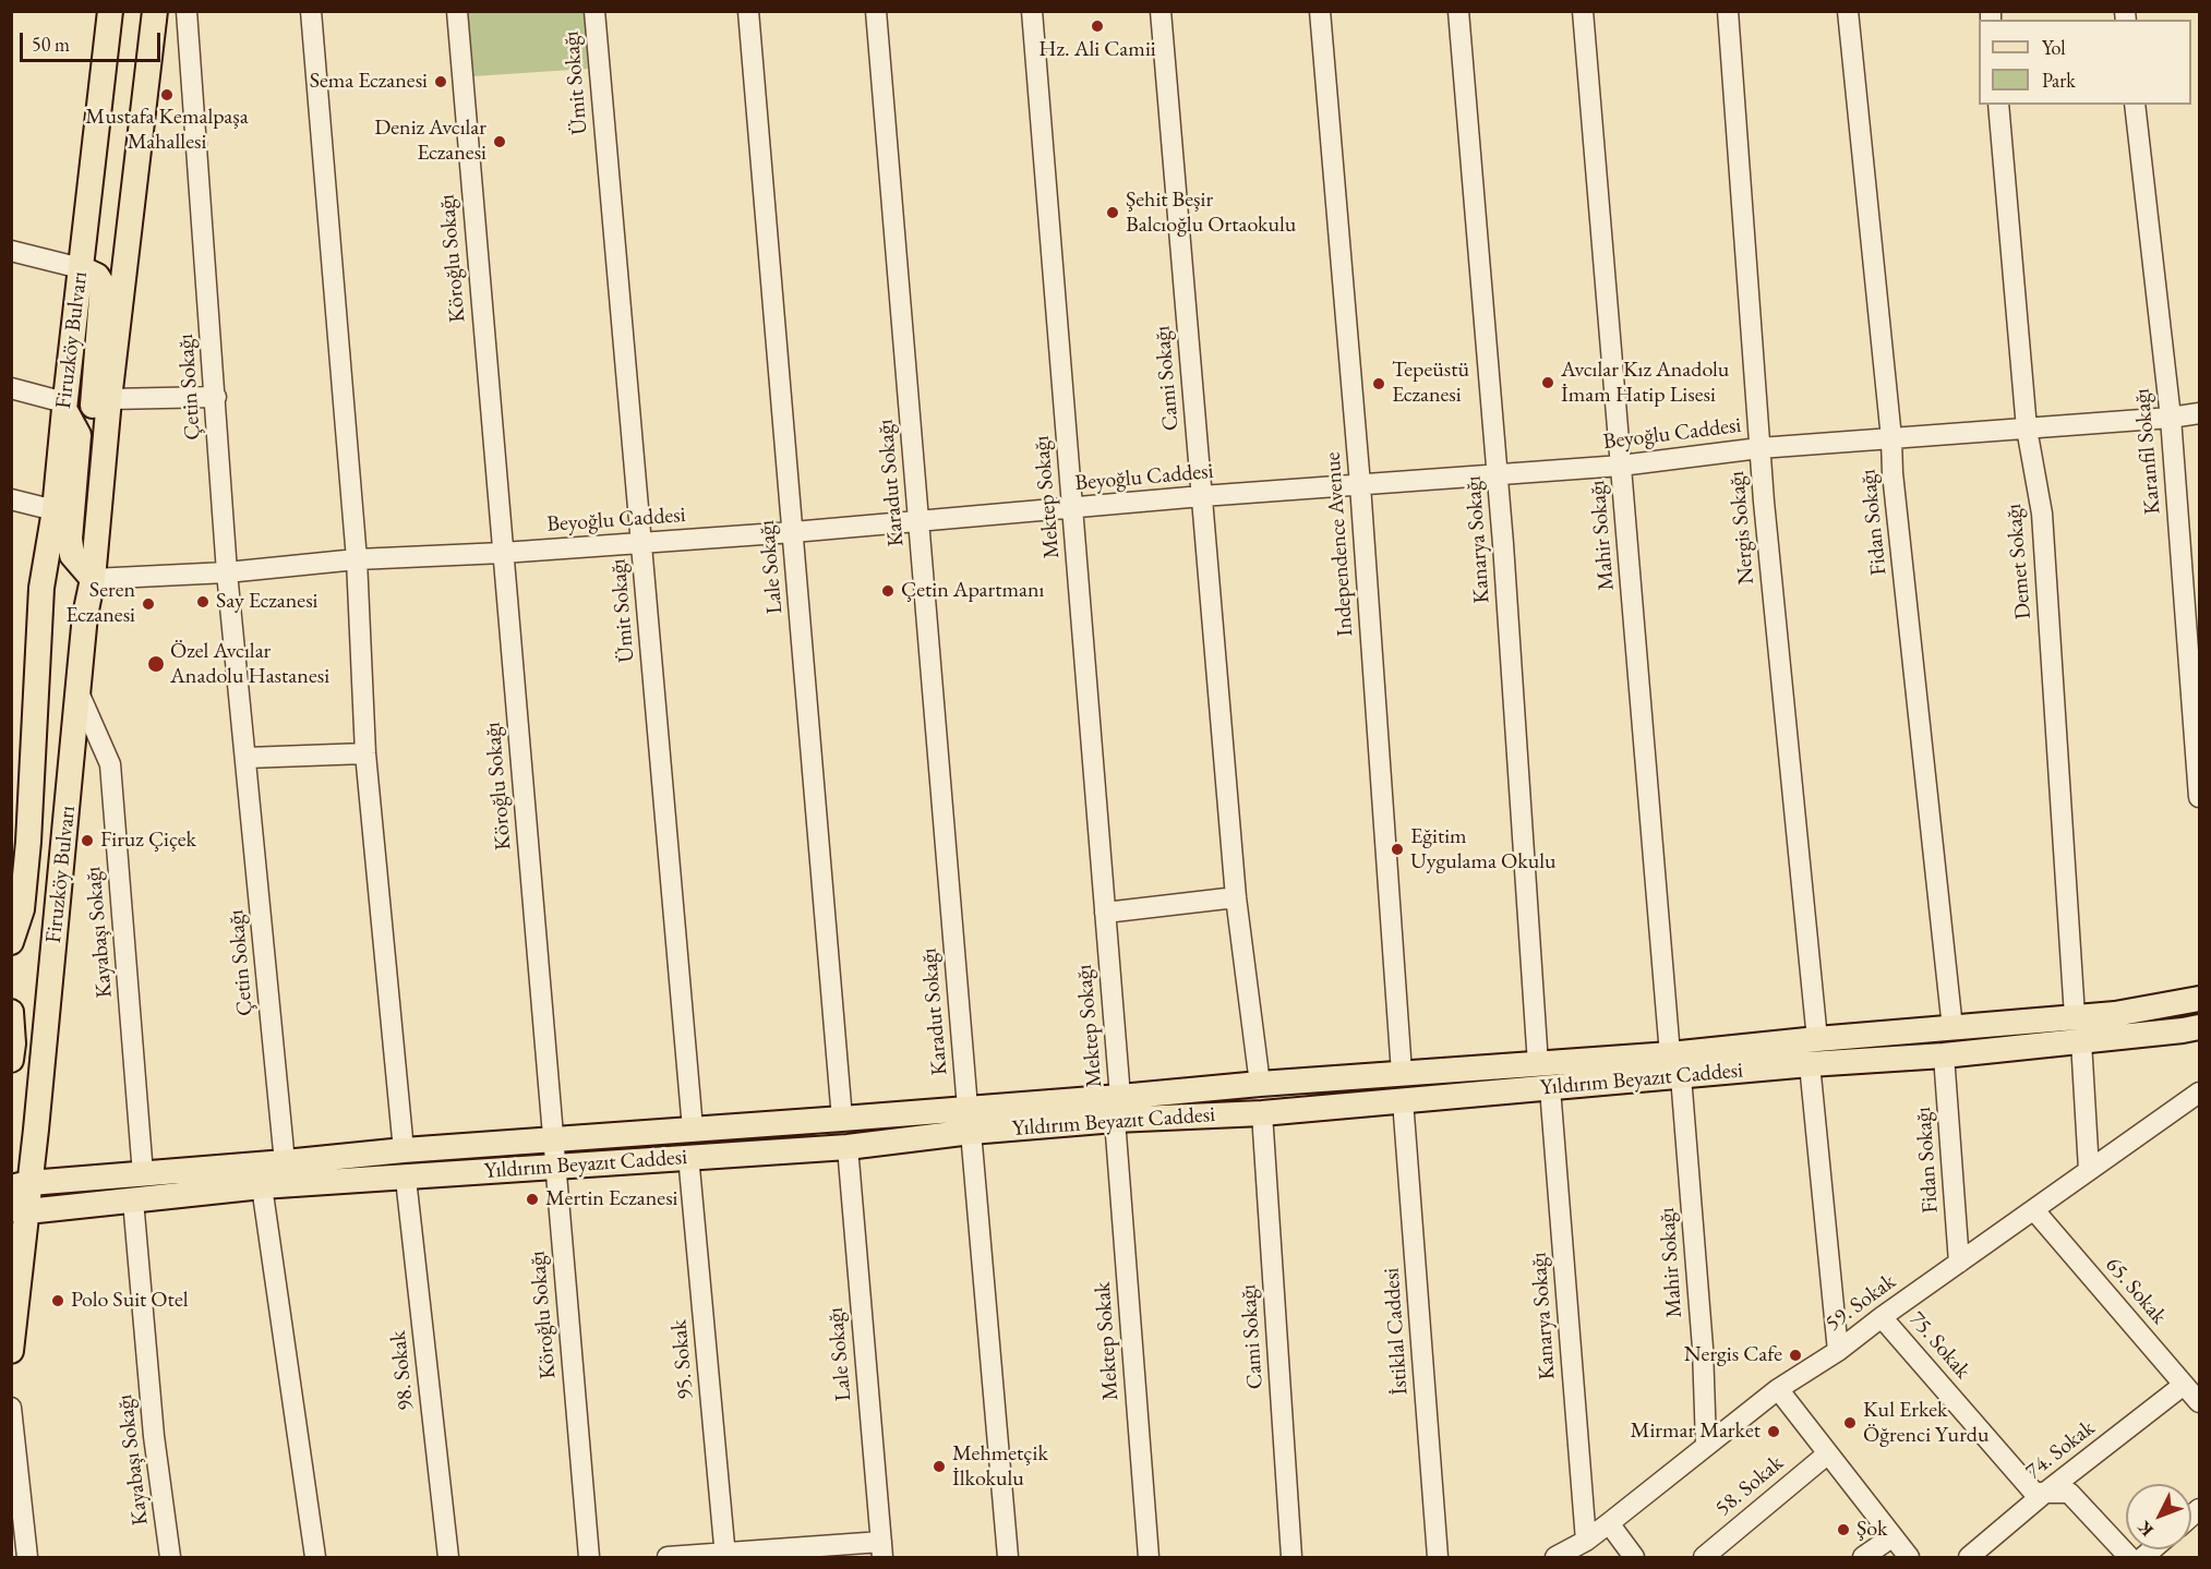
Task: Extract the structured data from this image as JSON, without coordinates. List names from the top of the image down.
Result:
{
  "streets": {
    "main road": ["Firuzköy Bulvarı", "Yıldırım Beyazıt Caddesi"],
    "street": [
      "Ümit Sokağı",
      "Köroğlu Sokağı",
      "Cami Sokağı",
      "Çetin Sokağı",
      "Beyoğlu Caddesi",
      "Karanfil Sokağı",
      "Karadut Sokağı",
      "Mektep Sokağı",
      "Fidan Sokağı",
      "Nergis Sokağı",
      "Mahir Sokağı",
      "Kanarya Sokağı",
      "Independence Avenue",
      "Demet Sokağı",
      "Lale Sokağı",
      "Kayabaşı Sokağı",
      "65. Sokak",
      "59. Sokak",
      "İstiklal Caddesi",
      "Mektep Sokak",
      "75. Sokak",
      "95. Sokak",
      "98. Sokak",
      "74. Sokak",
      "58. Sokak"
    ]
  },
  "crossings": [
    ["Ümit Sokağı", "Beyoğlu Caddesi"],
    ["Ümit Sokağı", "Yıldırım Beyazıt Caddesi"],
    ["Köroğlu Sokağı", "Beyoğlu Caddesi"],
    ["Köroğlu Sokağı", "Yıldırım Beyazıt Caddesi"],
    ["Firuzköy Bulvarı", "Çetin Sokağı"],
    ["Firuzköy Bulvarı", "Beyoğlu Caddesi"],
    ["Firuzköy Bulvarı", "Kayabaşı Sokağı"],
    ["Firuzköy Bulvarı", "Yıldırım Beyazıt Caddesi"],
    ["Cami Sokağı", "Beyoğlu Caddesi"],
    ["Cami Sokağı", "Yıldırım Beyazıt Caddesi"],
    ["Çetin Sokağı", "Beyoğlu Caddesi"],
    ["Çetin Sokağı", "Yıldırım Beyazıt Caddesi"],
    ["Beyoğlu Caddesi", "Karanfil Sokağı"],
    ["Beyoğlu Caddesi", "Karadut Sokağı"],
    ["Beyoğlu Caddesi", "Mektep Sokağı"],
    ["Beyoğlu Caddesi", "Fidan Sokağı"],
    ["Beyoğlu Caddesi", "Nergis Sokağı"],
    ["Beyoğlu Caddesi", "Mahir Sokağı"],
    ["Beyoğlu Caddesi", "Kanarya Sokağı"],
    ["Beyoğlu Caddesi", "Independence Avenue"],
    ["Beyoğlu Caddesi", "Demet Sokağı"],
    ["Beyoğlu Caddesi", "Lale Sokağı"],
    ["Karadut Sokağı", "Yıldırım Beyazıt Caddesi"],
    ["Mektep Sokağı", "Yıldırım Beyazıt Caddesi"],
    ["Mektep Sokağı", "Mektep Sokak"],
    ["Fidan Sokağı", "Yıldırım Beyazıt Caddesi"],
    ["Fidan Sokağı", "59. Sokak"],
    ["Nergis Sokağı", "Yıldırım Beyazıt Caddesi"],
    ["Mahir Sokağı", "Yıldırım Beyazıt Caddesi"],
    ["Mahir Sokağı", "59. Sokak"],
    ["Kanarya Sokağı", "Yıldırım Beyazıt Caddesi"],
    ["Kanarya Sokağı", "59. Sokak"],
    ["Independence Avenue", "Yıldırım Beyazıt Caddesi"],
    ["Demet Sokağı", "Yıldırım Beyazıt Caddesi"],
    ["Lale Sokağı", "Yıldırım Beyazıt Caddesi"],
    ["Kayabaşı Sokağı", "Yıldırım Beyazıt Caddesi"],
    ["Yıldırım Beyazıt Caddesi", "İstiklal Caddesi"],
    ["Yıldırım Beyazıt Caddesi", "Mektep Sokak"],
    ["Yıldırım Beyazıt Caddesi", "95. Sokak"],
    ["Yıldırım Beyazıt Caddesi", "98. Sokak"],
    ["65. Sokak", "59. Sokak"],
    ["65. Sokak", "74. Sokak"],
    ["59. Sokak", "75. Sokak"],
    ["75. Sokak", "74. Sokak"]
  ],
  "places": [
    "Hz. Ali Camii",
    "Sema Eczanesi",
    "Mustafa Kemalpaşa Mahallesi",
    "Deniz Avcılar Eczanesi",
    "Şehit Beşir Balcıoğlu Ortaokulu",
    "Avcılar Kız Anadolu İmam Hatip Lisesi",
    "Tepeüstü Eczanesi",
    "Çetin Apartmanı",
    "Say Eczanesi",
    "Seren Eczanesi",
    "Özel Avcılar Anadolu Hastanesi",
    "Firuz Çiçek",
    "Eğitim Uygulama Okulu",
    "Mertin Eczanesi",
    "Polo Suit Otel",
    "Nergis Cafe",
    "Kul Erkek Öğrenci Yurdu",
    "Mirmar Market",
    "Mehmetçik İlkokulu",
    "Şok"
  ],
  "legend": ["Yol", "Park"],
  "scale_bar": "50 m",
  "north": "bottom left"
}
